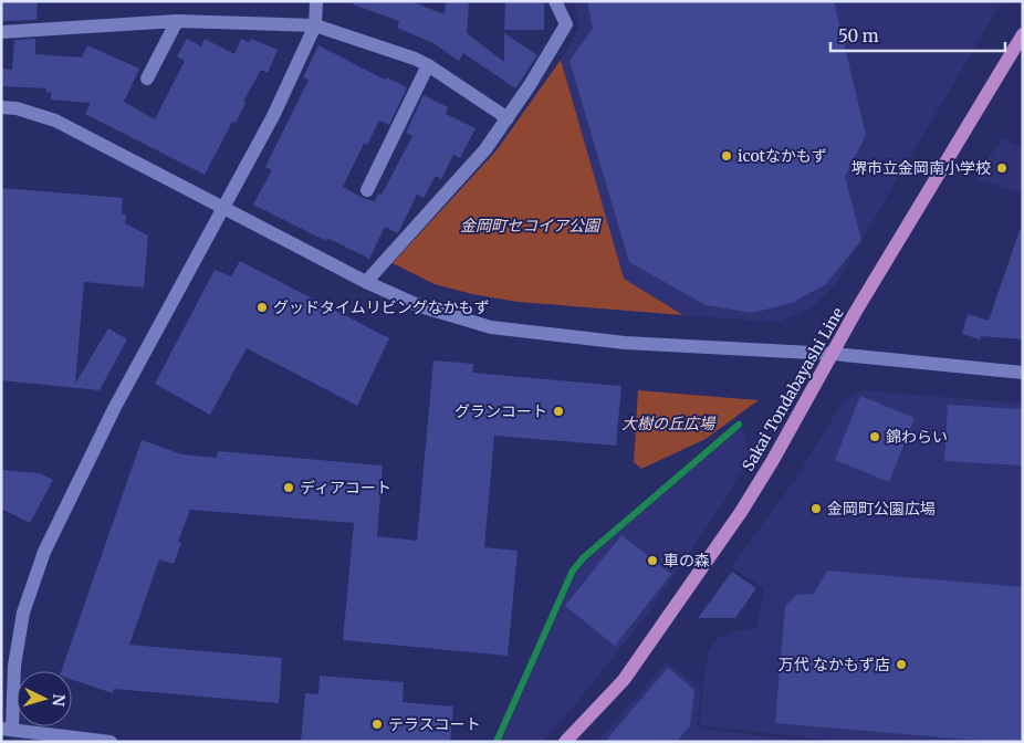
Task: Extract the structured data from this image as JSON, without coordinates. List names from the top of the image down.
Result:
{
  "streets": {
    "main road": ["Sakai Tondabayashi Line"]
  },
  "parks": ["金岡町セコイア公園", "大樹の丘広場"],
  "places": [
    "icotなかもず",
    "堺市立金岡南小学校",
    "グッドタイムリビングなかもず",
    "グランコート",
    "錦わらい",
    "ディアコート",
    "金岡町公園広場",
    "車の森",
    "万代 なかもず店",
    "テラスコート"
  ],
  "scale_bar": "50 m",
  "north": "right"
}
